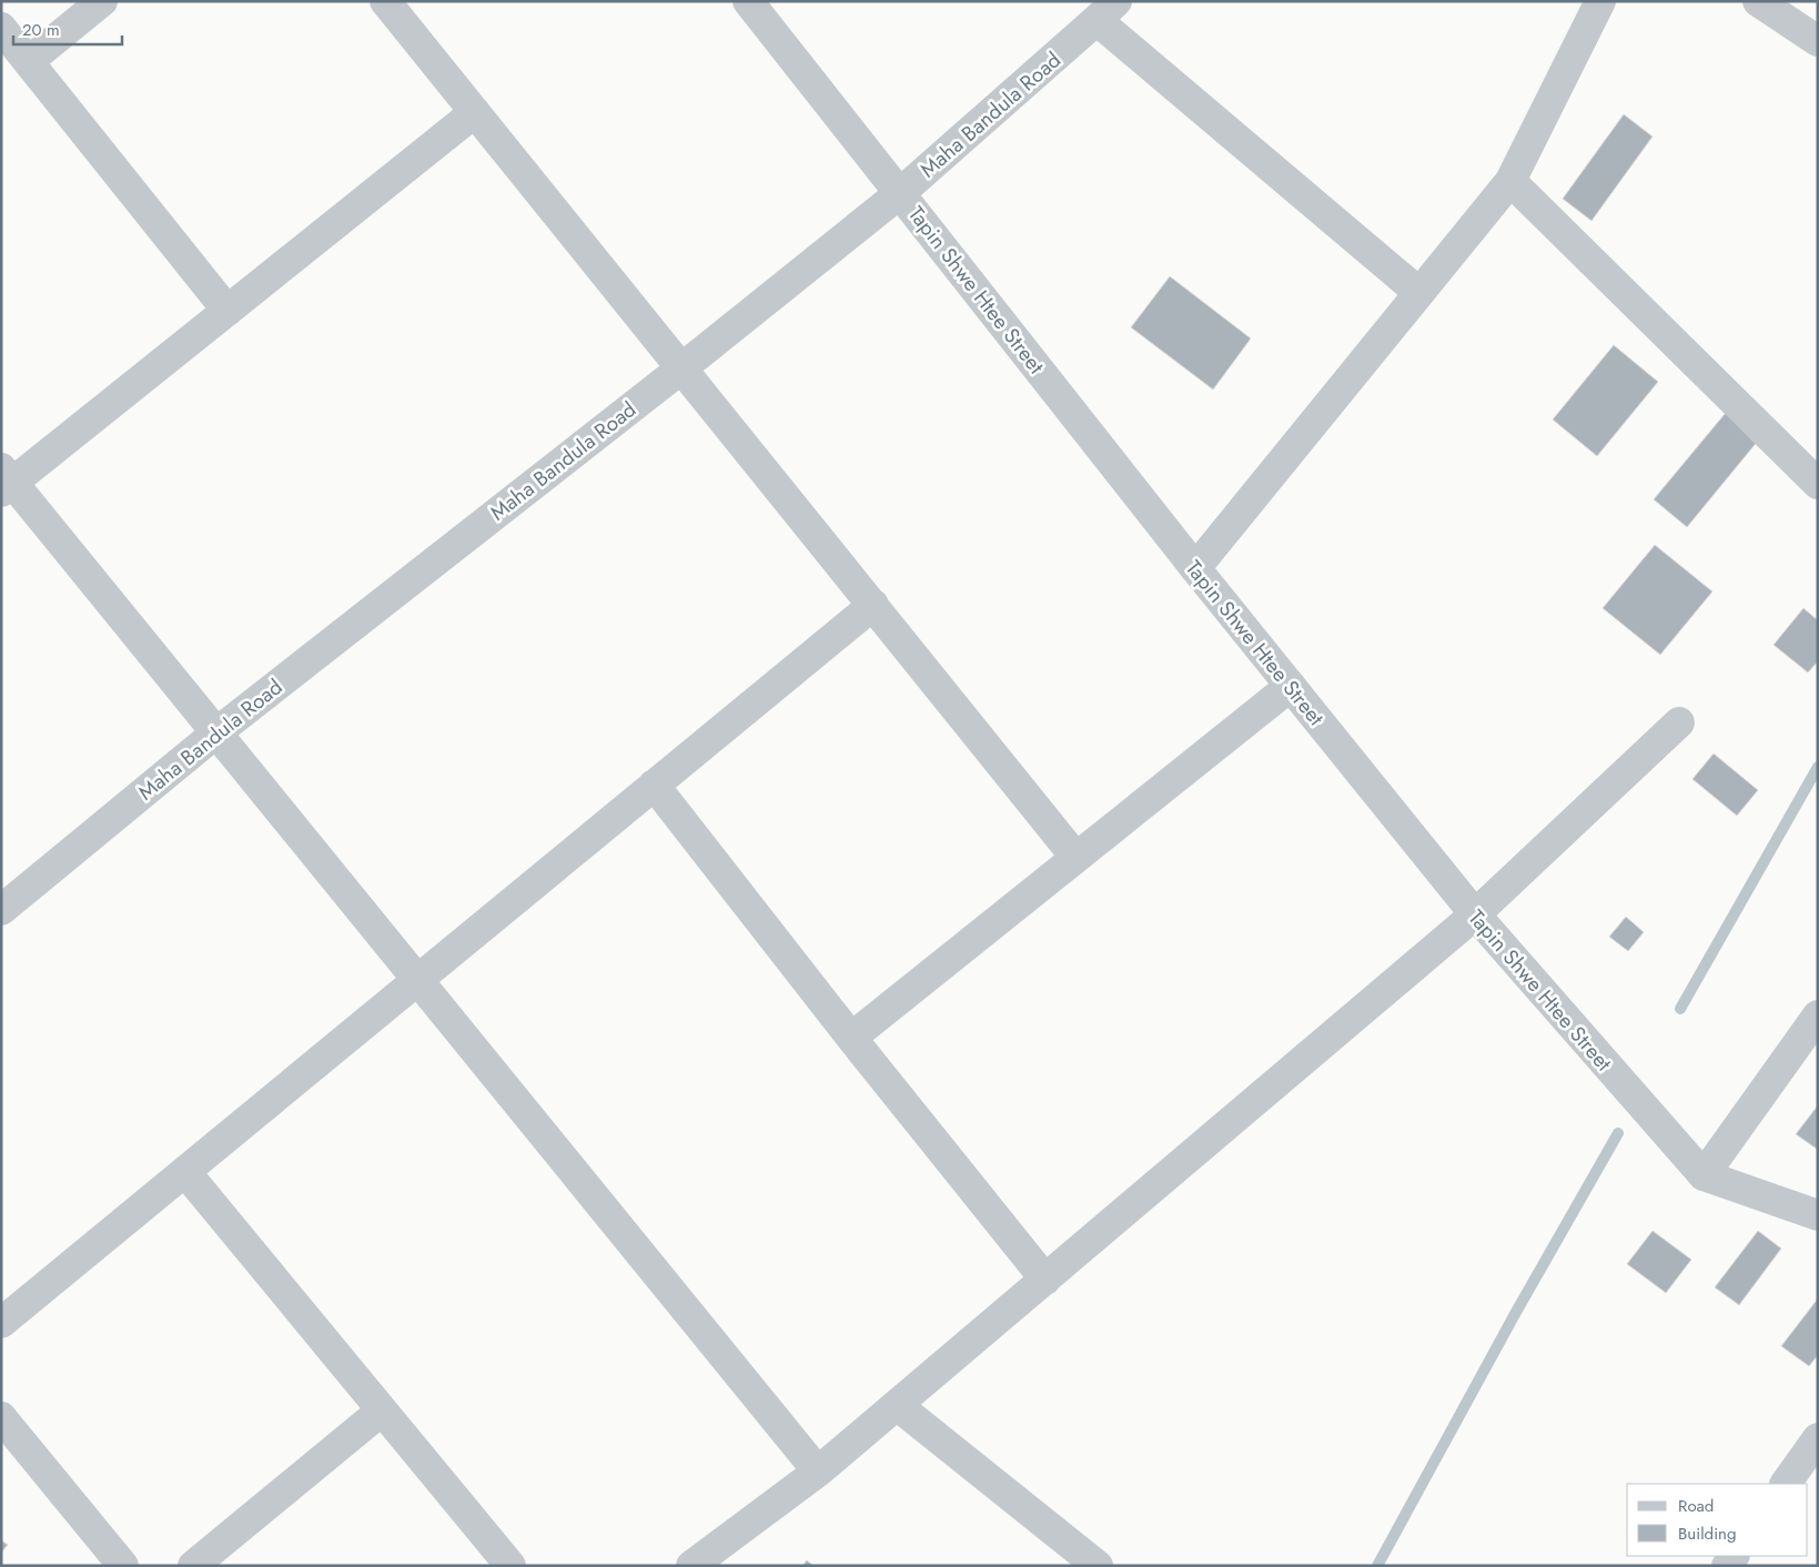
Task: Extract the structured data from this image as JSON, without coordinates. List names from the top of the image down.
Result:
{
  "streets": {
    "street": ["Maha Bandula Road", "Tapin Shwe Htee Street"]
  },
  "crossings": [
    ["Maha Bandula Road", "Tapin Shwe Htee Street"]
  ],
  "legend": ["Road", "Building"],
  "scale_bar": "20 m"
}
